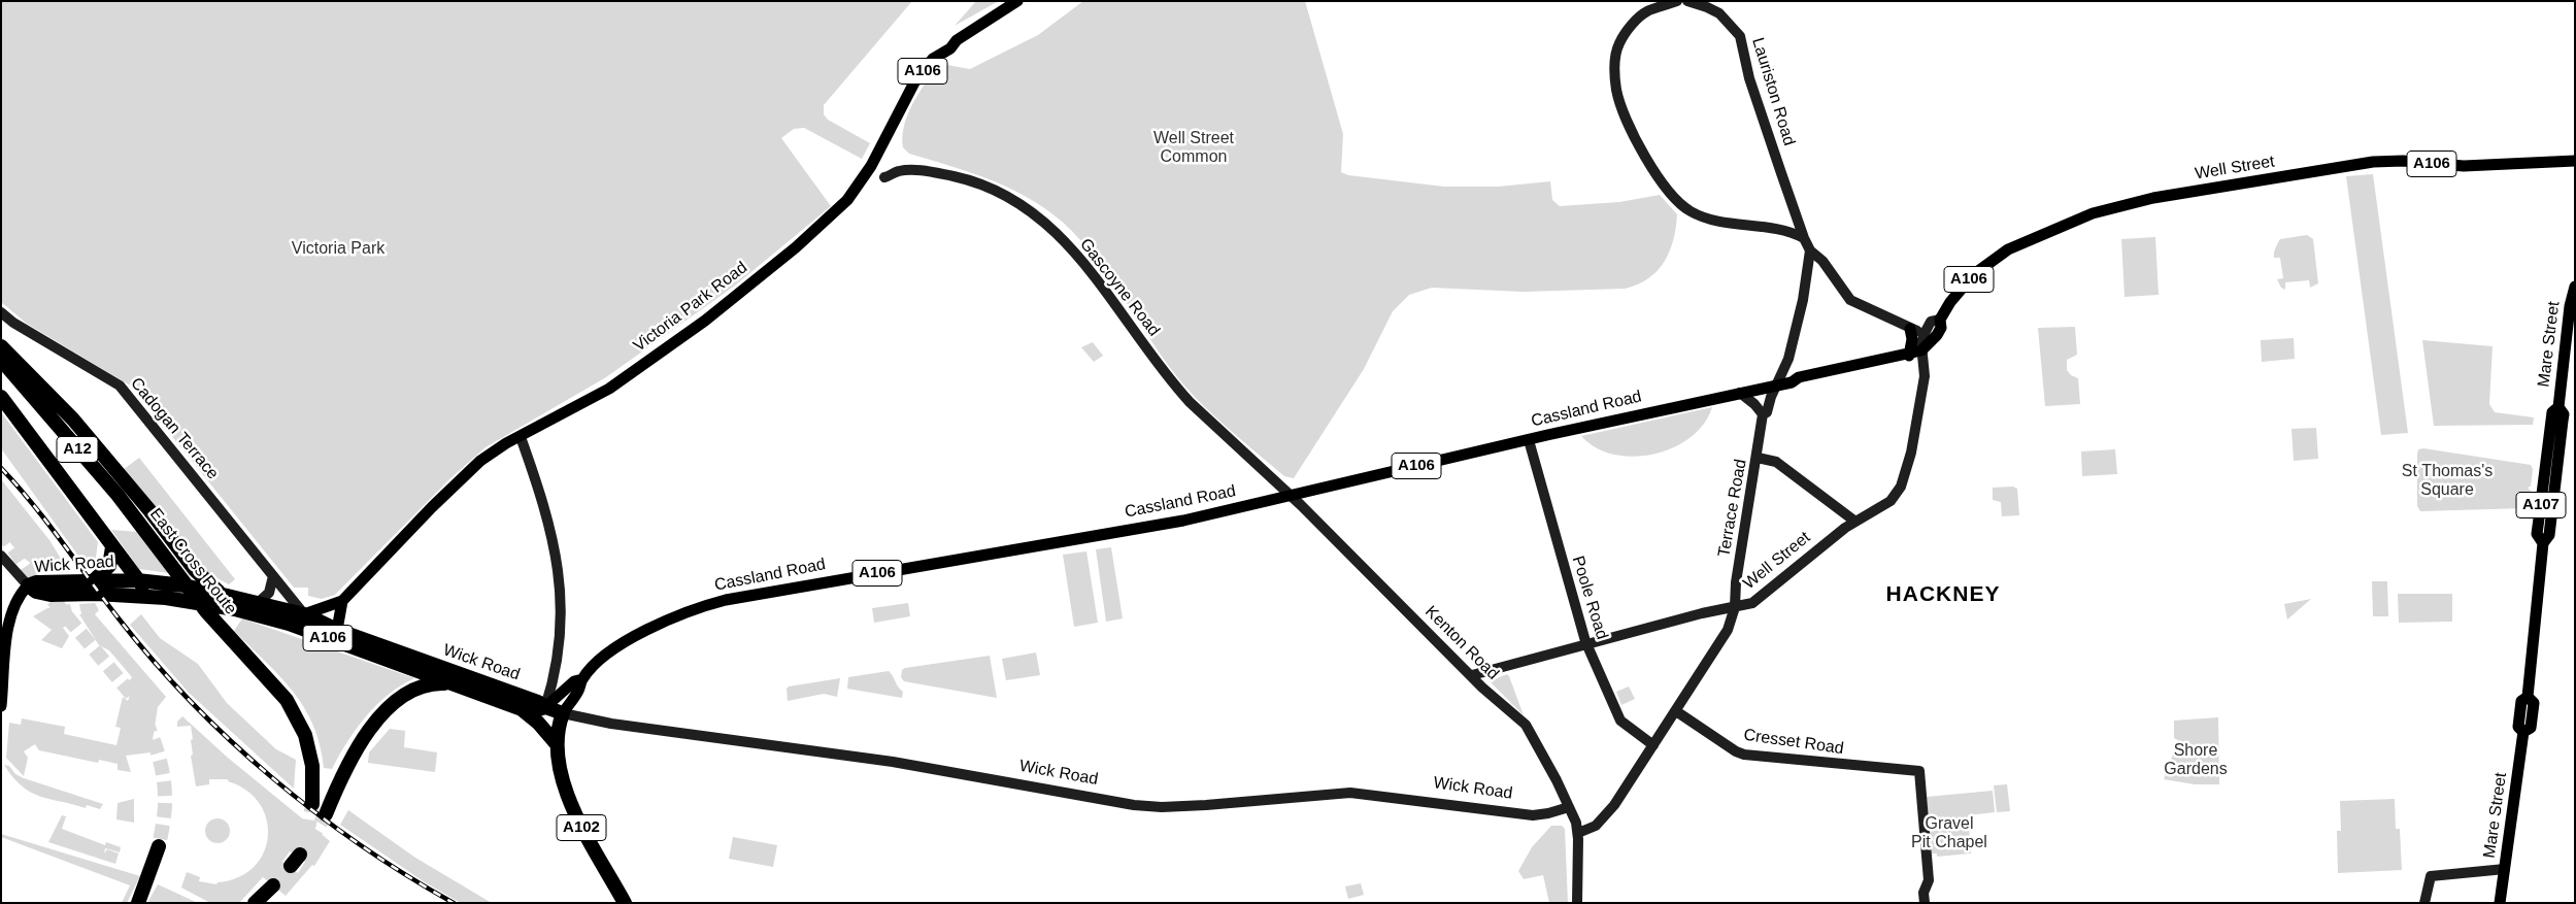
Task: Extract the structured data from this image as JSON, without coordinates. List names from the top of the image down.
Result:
{
  "streets": {
    "highway": [
      "A106",
      "A12",
      "East Cross Route",
      "Wick Road",
      "A102"
    ],
    "main road": [
      "Well Street",
      "Victoria Park Road",
      "Mare Street",
      "Cassland Road",
      "A107"
    ],
    "street": [
      "Lauriston Road",
      "Gascoyne Road",
      "Cadogan Terrace",
      "Terrace Road",
      "Poole Road",
      "Kenton Road",
      "Cresset Road"
    ]
  },
  "crossings": [
    ["A106", "Victoria Park Road"],
    ["A106", "A12"],
    ["A106", "Wick Road"],
    ["Well Street", "Cassland Road"],
    ["Well Street", "Terrace Road"],
    ["Well Street", "Poole Road"],
    ["Well Street", "Kenton Road"],
    ["Well Street", "Cresset Road"],
    ["Gascoyne Road", "Cassland Road"],
    ["Gascoyne Road", "Kenton Road"],
    ["Victoria Park Road", "Cadogan Terrace"],
    ["Victoria Park Road", "Wick Road"],
    ["Cassland Road", "Terrace Road"],
    ["Cassland Road", "Wick Road"],
    ["Cassland Road", "Poole Road"],
    ["Cassland Road", "Kenton Road"],
    ["Cassland Road", "A102"],
    ["Cadogan Terrace", "Wick Road"],
    ["A12", "Wick Road"],
    ["Wick Road", "Kenton Road"],
    ["Wick Road", "A102"]
  ],
  "districts": ["HACKNEY"],
  "parks": [
    "Well Street Common",
    "Victoria Park",
    "St Thomas's Square",
    "Shore Gardens",
    "Gravel Pit Chapel"
  ]
}
